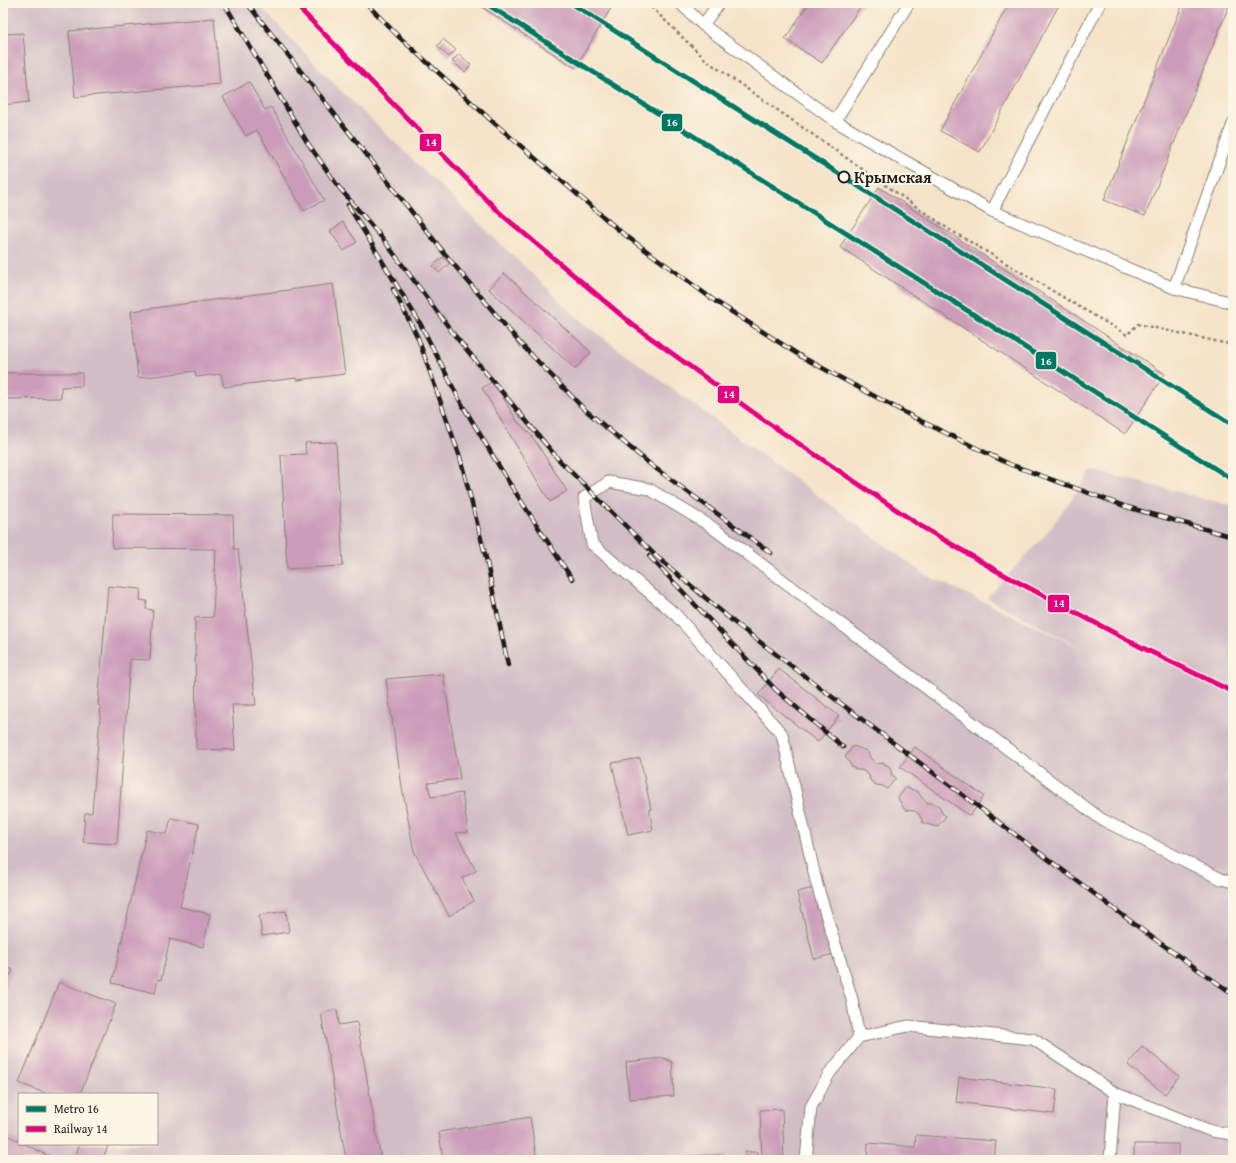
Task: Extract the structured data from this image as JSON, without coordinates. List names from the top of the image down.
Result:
{
  "places": ["Крымская"],
  "lines": ["metro line 16", "rail line 14"],
  "legend": ["Metro 16", "Railway 14"]
}
